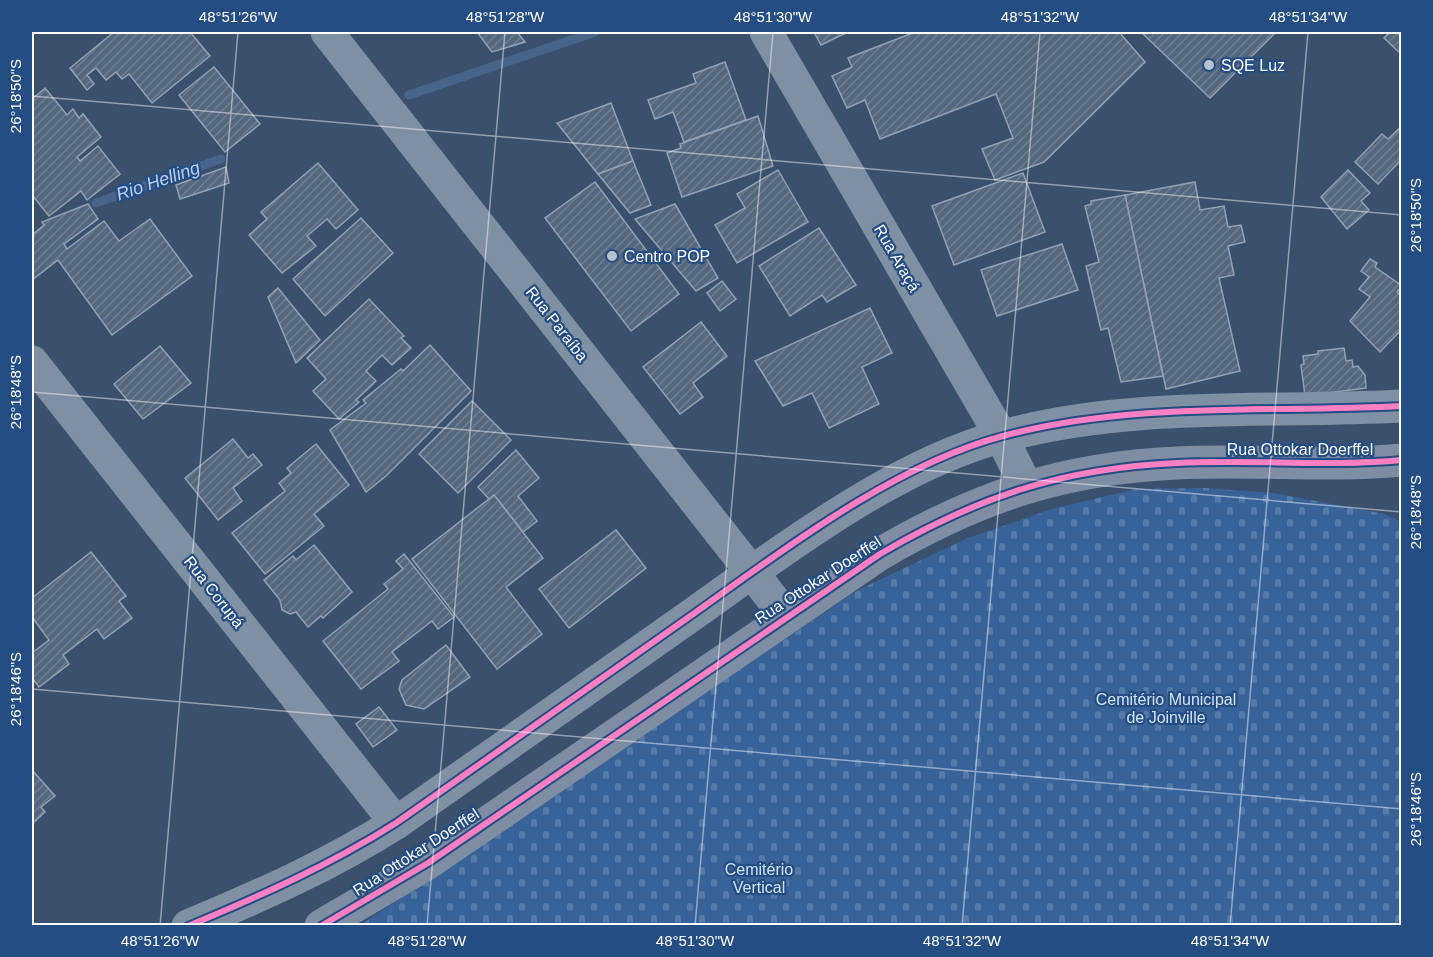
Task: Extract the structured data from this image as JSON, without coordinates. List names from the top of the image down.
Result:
{
  "streets": {
    "main road": ["Rua Ottokar Doerffel"],
    "street": ["Rua Araçá", "Rua Paraíba", "Rua Corupá"]
  },
  "crossings": [
    ["Rua Araçá", "Rua Ottokar Doerffel"],
    ["Rua Paraíba", "Rua Ottokar Doerffel"]
  ],
  "water": ["Rio Helling"],
  "parks": ["Cemitério Municipal de Joinville", "Cemitério Vertical"],
  "places": ["SQE Luz", "Centro POP"],
  "coordinates": [
    "48°51'26\"W",
    "48°51'28\"W",
    "48°51'30\"W",
    "48°51'32\"W",
    "48°51'34\"W",
    "26°18'50\"S",
    "26°18'48\"S",
    "26°18'46\"S"
  ]
}
